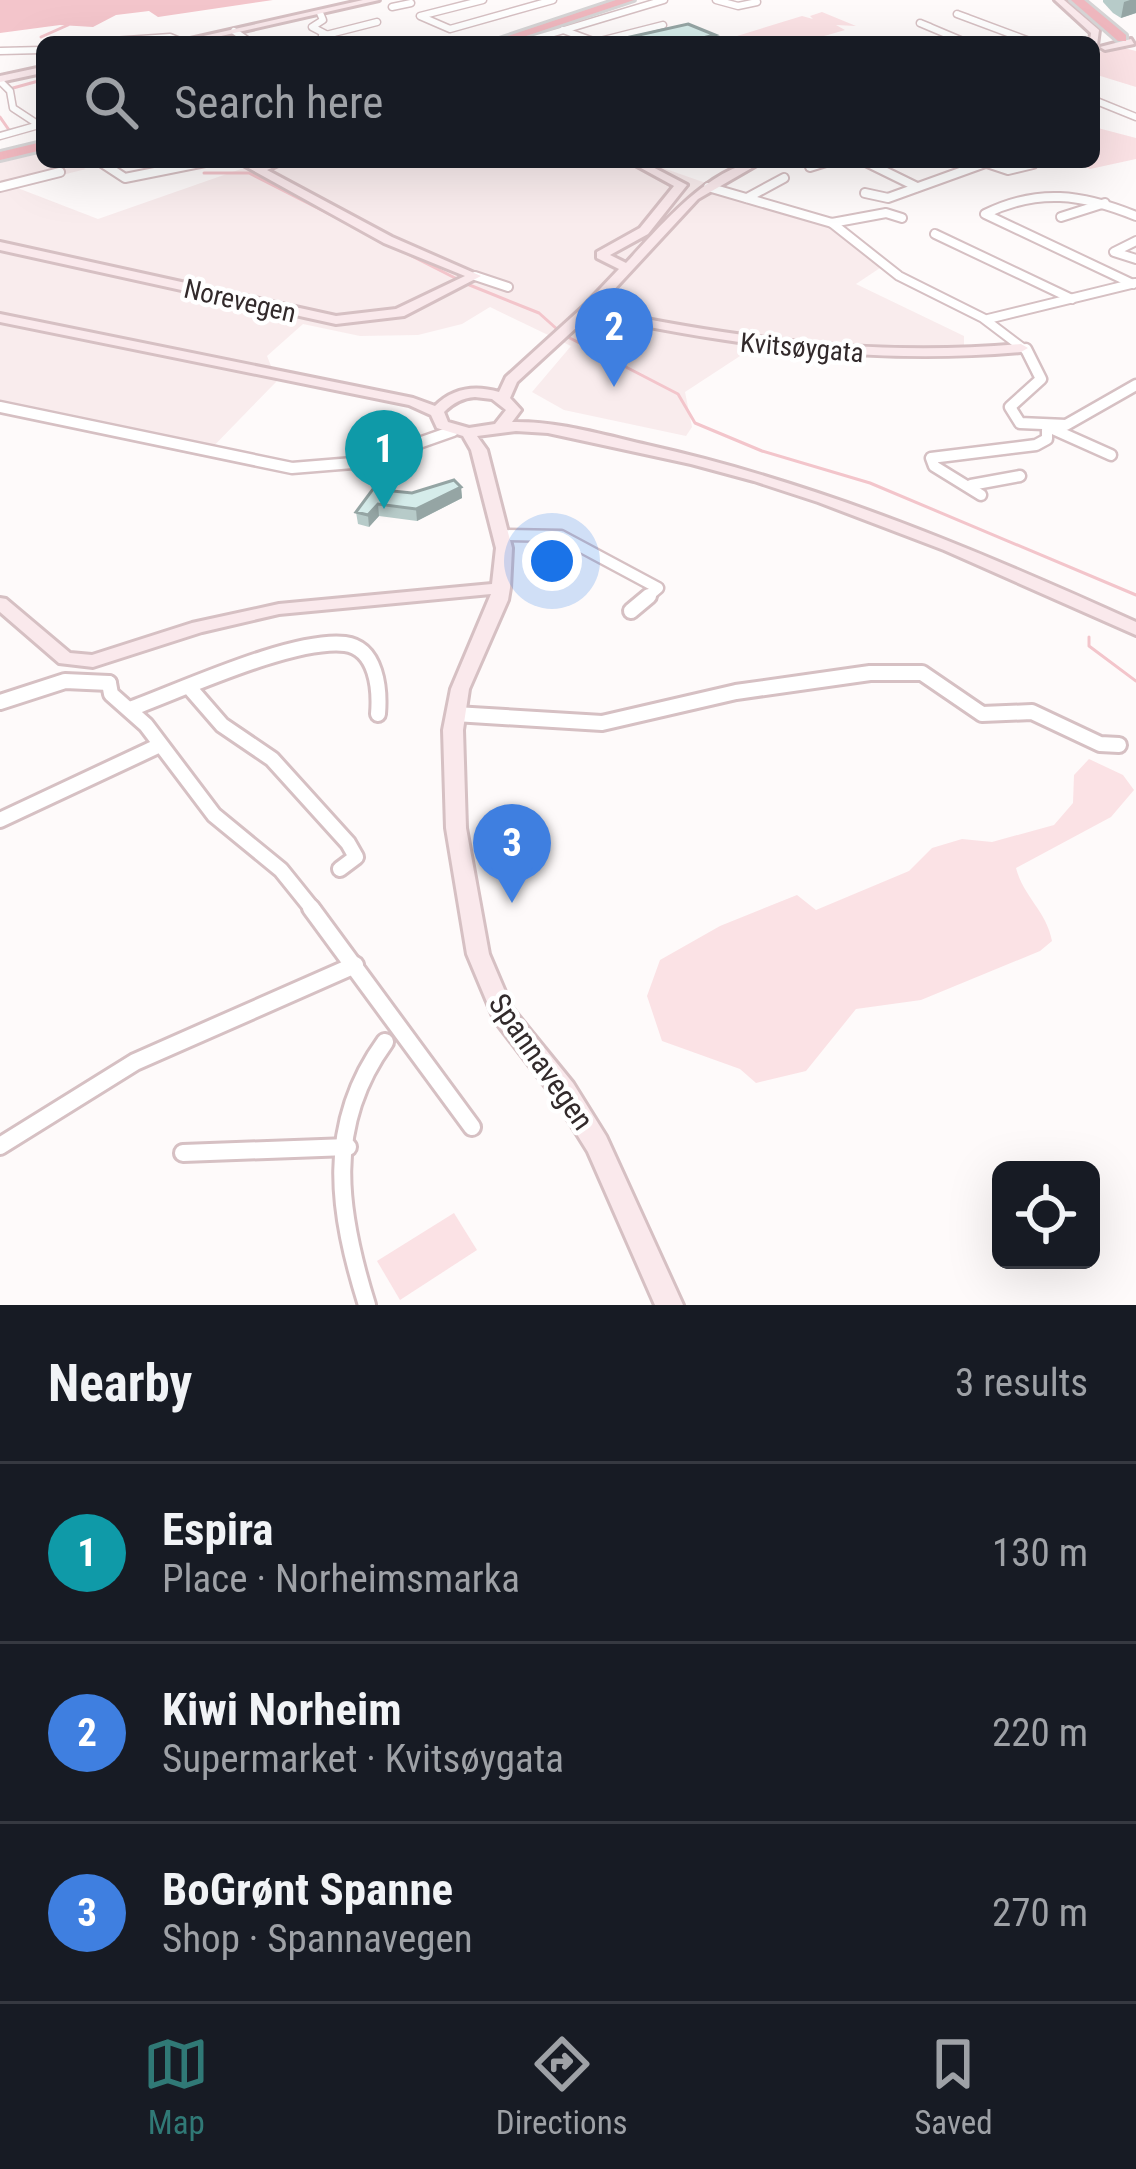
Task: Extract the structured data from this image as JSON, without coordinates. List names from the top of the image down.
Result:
{
  "streets": {
    "main road": ["Norevegen", "Kvitsøygata", "Spannavegen"]
  },
  "page": {
    "search": "Search here",
    "pins": ["2", "1", "3"],
    "heading": ["Nearby", "3 results"],
    "list": [
      {
        "mark": "1",
        "name": "Espira",
        "note": "Place · Norheimsmarka",
        "value": "130 m"
      },
      {
        "mark": "2",
        "name": "Kiwi Norheim",
        "note": "Supermarket · Kvitsøygata",
        "value": "220 m"
      },
      {
        "mark": "3",
        "name": "BoGrønt Spanne",
        "note": "Shop · Spannavegen",
        "value": "270 m"
      }
    ],
    "nav": ["Map", "Directions", "Saved"]
  }
}
